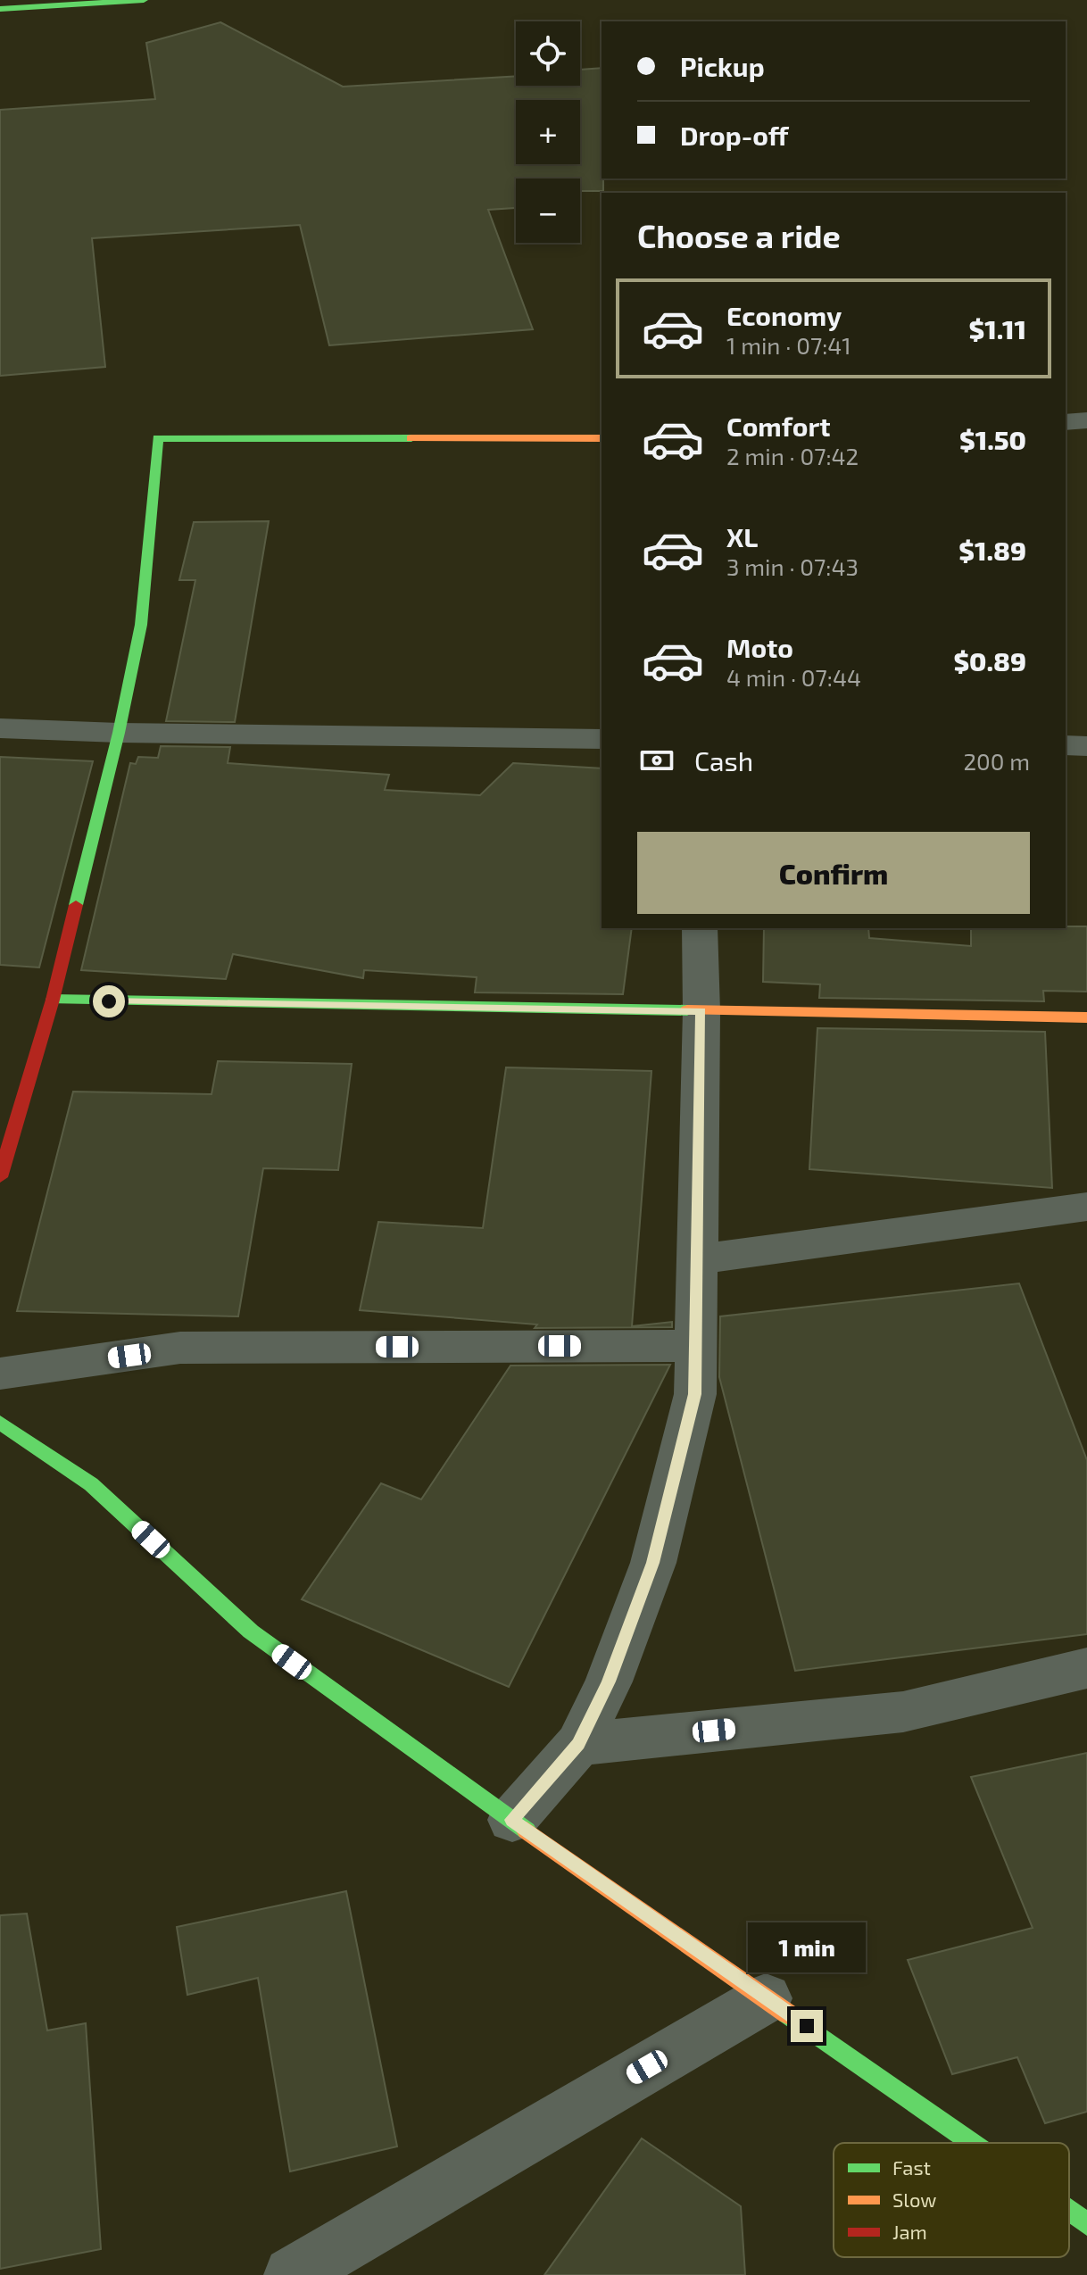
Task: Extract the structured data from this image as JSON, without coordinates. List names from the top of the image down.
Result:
{
  "legend": ["Fast", "Slow", "Jam"],
  "page": {
    "map_buttons": ["+", "−"],
    "banner": ["Pickup", "Drop-off"],
    "heading": "Choose a ride",
    "list": [
      {
        "name": "Economy",
        "note": "1 min · 07:41",
        "value": "$1.11"
      },
      {
        "name": "Comfort",
        "note": "2 min · 07:42",
        "value": "$1.50"
      },
      {
        "name": "XL",
        "note": "3 min · 07:43",
        "value": "$1.89"
      },
      {
        "name": "Moto",
        "note": "4 min · 07:44",
        "value": "$0.89"
      }
    ],
    "pay": ["Cash", "200 m"],
    "buttons": "Confirm",
    "bubble": "1 min"
  }
}
